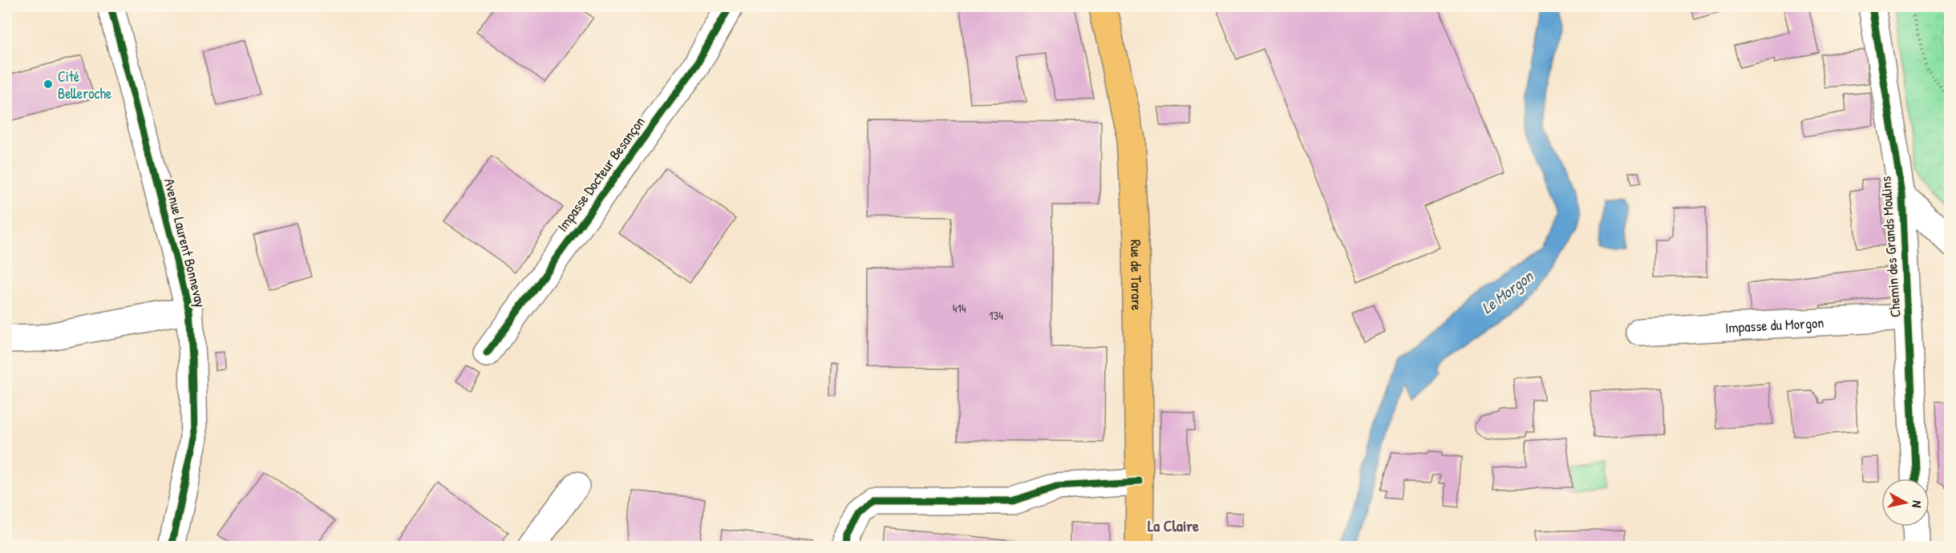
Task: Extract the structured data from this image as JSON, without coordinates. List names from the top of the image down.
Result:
{
  "streets": {
    "main road": ["Rue de Tarare"],
    "street": [
      "Impasse Docteur Besançon",
      "Avenue Laurent Bonnevay",
      "Chemin des Grands Moulins",
      "Impasse du Morgon"
    ]
  },
  "crossings": [
    ["Chemin des Grands Moulins", "Impasse du Morgon"]
  ],
  "districts": ["La Claire"],
  "water": ["Le Morgon"],
  "places": ["Cité Belleroche"],
  "house_numbers": ["414", "134"],
  "north": "right"
}
